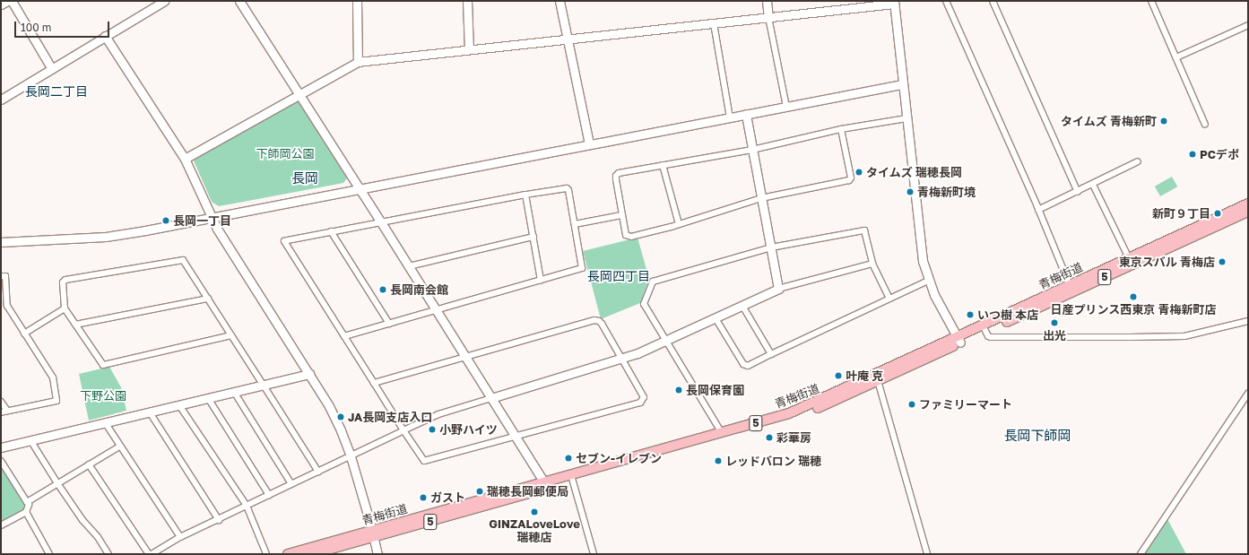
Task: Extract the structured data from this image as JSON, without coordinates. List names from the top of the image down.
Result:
{
  "streets": {
    "main road": ["青梅街道", "5"]
  },
  "districts": [
    "長岡二丁目",
    "長岡",
    "長岡四丁目",
    "長岡下師岡"
  ],
  "parks": ["下師岡公園", "下野公園"],
  "places": [
    "タイムズ 青梅新町",
    "PCデポ",
    "タイムズ 瑞穂長岡",
    "青梅新町境",
    "新町９丁目",
    "長岡一丁目",
    "東京スバル 青梅店",
    "長岡南会館",
    "日産プリンス西東京 青梅新町店",
    "いつ樹 本店",
    "出光",
    "叶庵 克",
    "長岡保育園",
    "ファミリーマート",
    "JA長岡支店入口",
    "小野ハイツ",
    "彩華房",
    "セブン-イレブン",
    "レッドバロン 瑞穂",
    "瑞穂長岡郵便局",
    "ガスト",
    "GINZALoveLove 瑞穂店"
  ],
  "scale_bar": "100 m"
}
